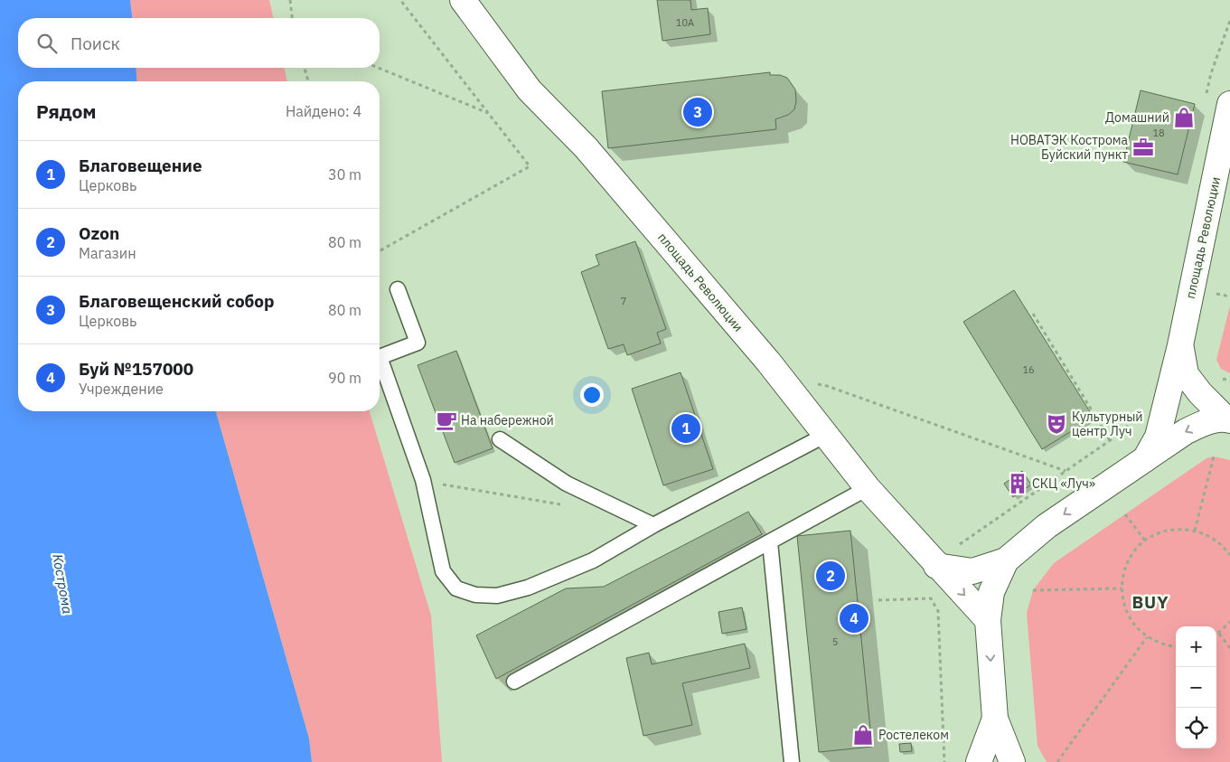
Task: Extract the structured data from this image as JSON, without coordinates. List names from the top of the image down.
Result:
{
  "streets": {
    "street": ["площадь Революции"]
  },
  "districts": ["BUY"],
  "water": ["Кострома"],
  "places": {
    "shop": ["Домашний", "Ростелеком"],
    "office": ["НОВАТЭК Кострома Буйский пункт"],
    "cafe": ["На набережной"],
    "theatre": ["Культурный центр Луч"],
    "building": ["СКЦ «Луч»"]
  },
  "house_numbers": [
    "10А",
    "18",
    "7",
    "16",
    "5"
  ],
  "page": {
    "search": "Поиск",
    "heading": ["Рядом", "Найдено: 4"],
    "pins": [
      "3",
      "1",
      "2",
      "4"
    ],
    "list": [
      {
        "mark": "1",
        "name": "Благовещение",
        "note": "Церковь",
        "value": "30 m"
      },
      {
        "mark": "2",
        "name": "Ozon",
        "note": "Магазин",
        "value": "80 m"
      },
      {
        "mark": "3",
        "name": "Благовещенский собор",
        "note": "Церковь",
        "value": "80 m"
      },
      {
        "mark": "4",
        "name": "Буй №157000",
        "note": "Учреждение",
        "value": "90 m"
      }
    ],
    "map_buttons": ["+", "−"]
  }
}
